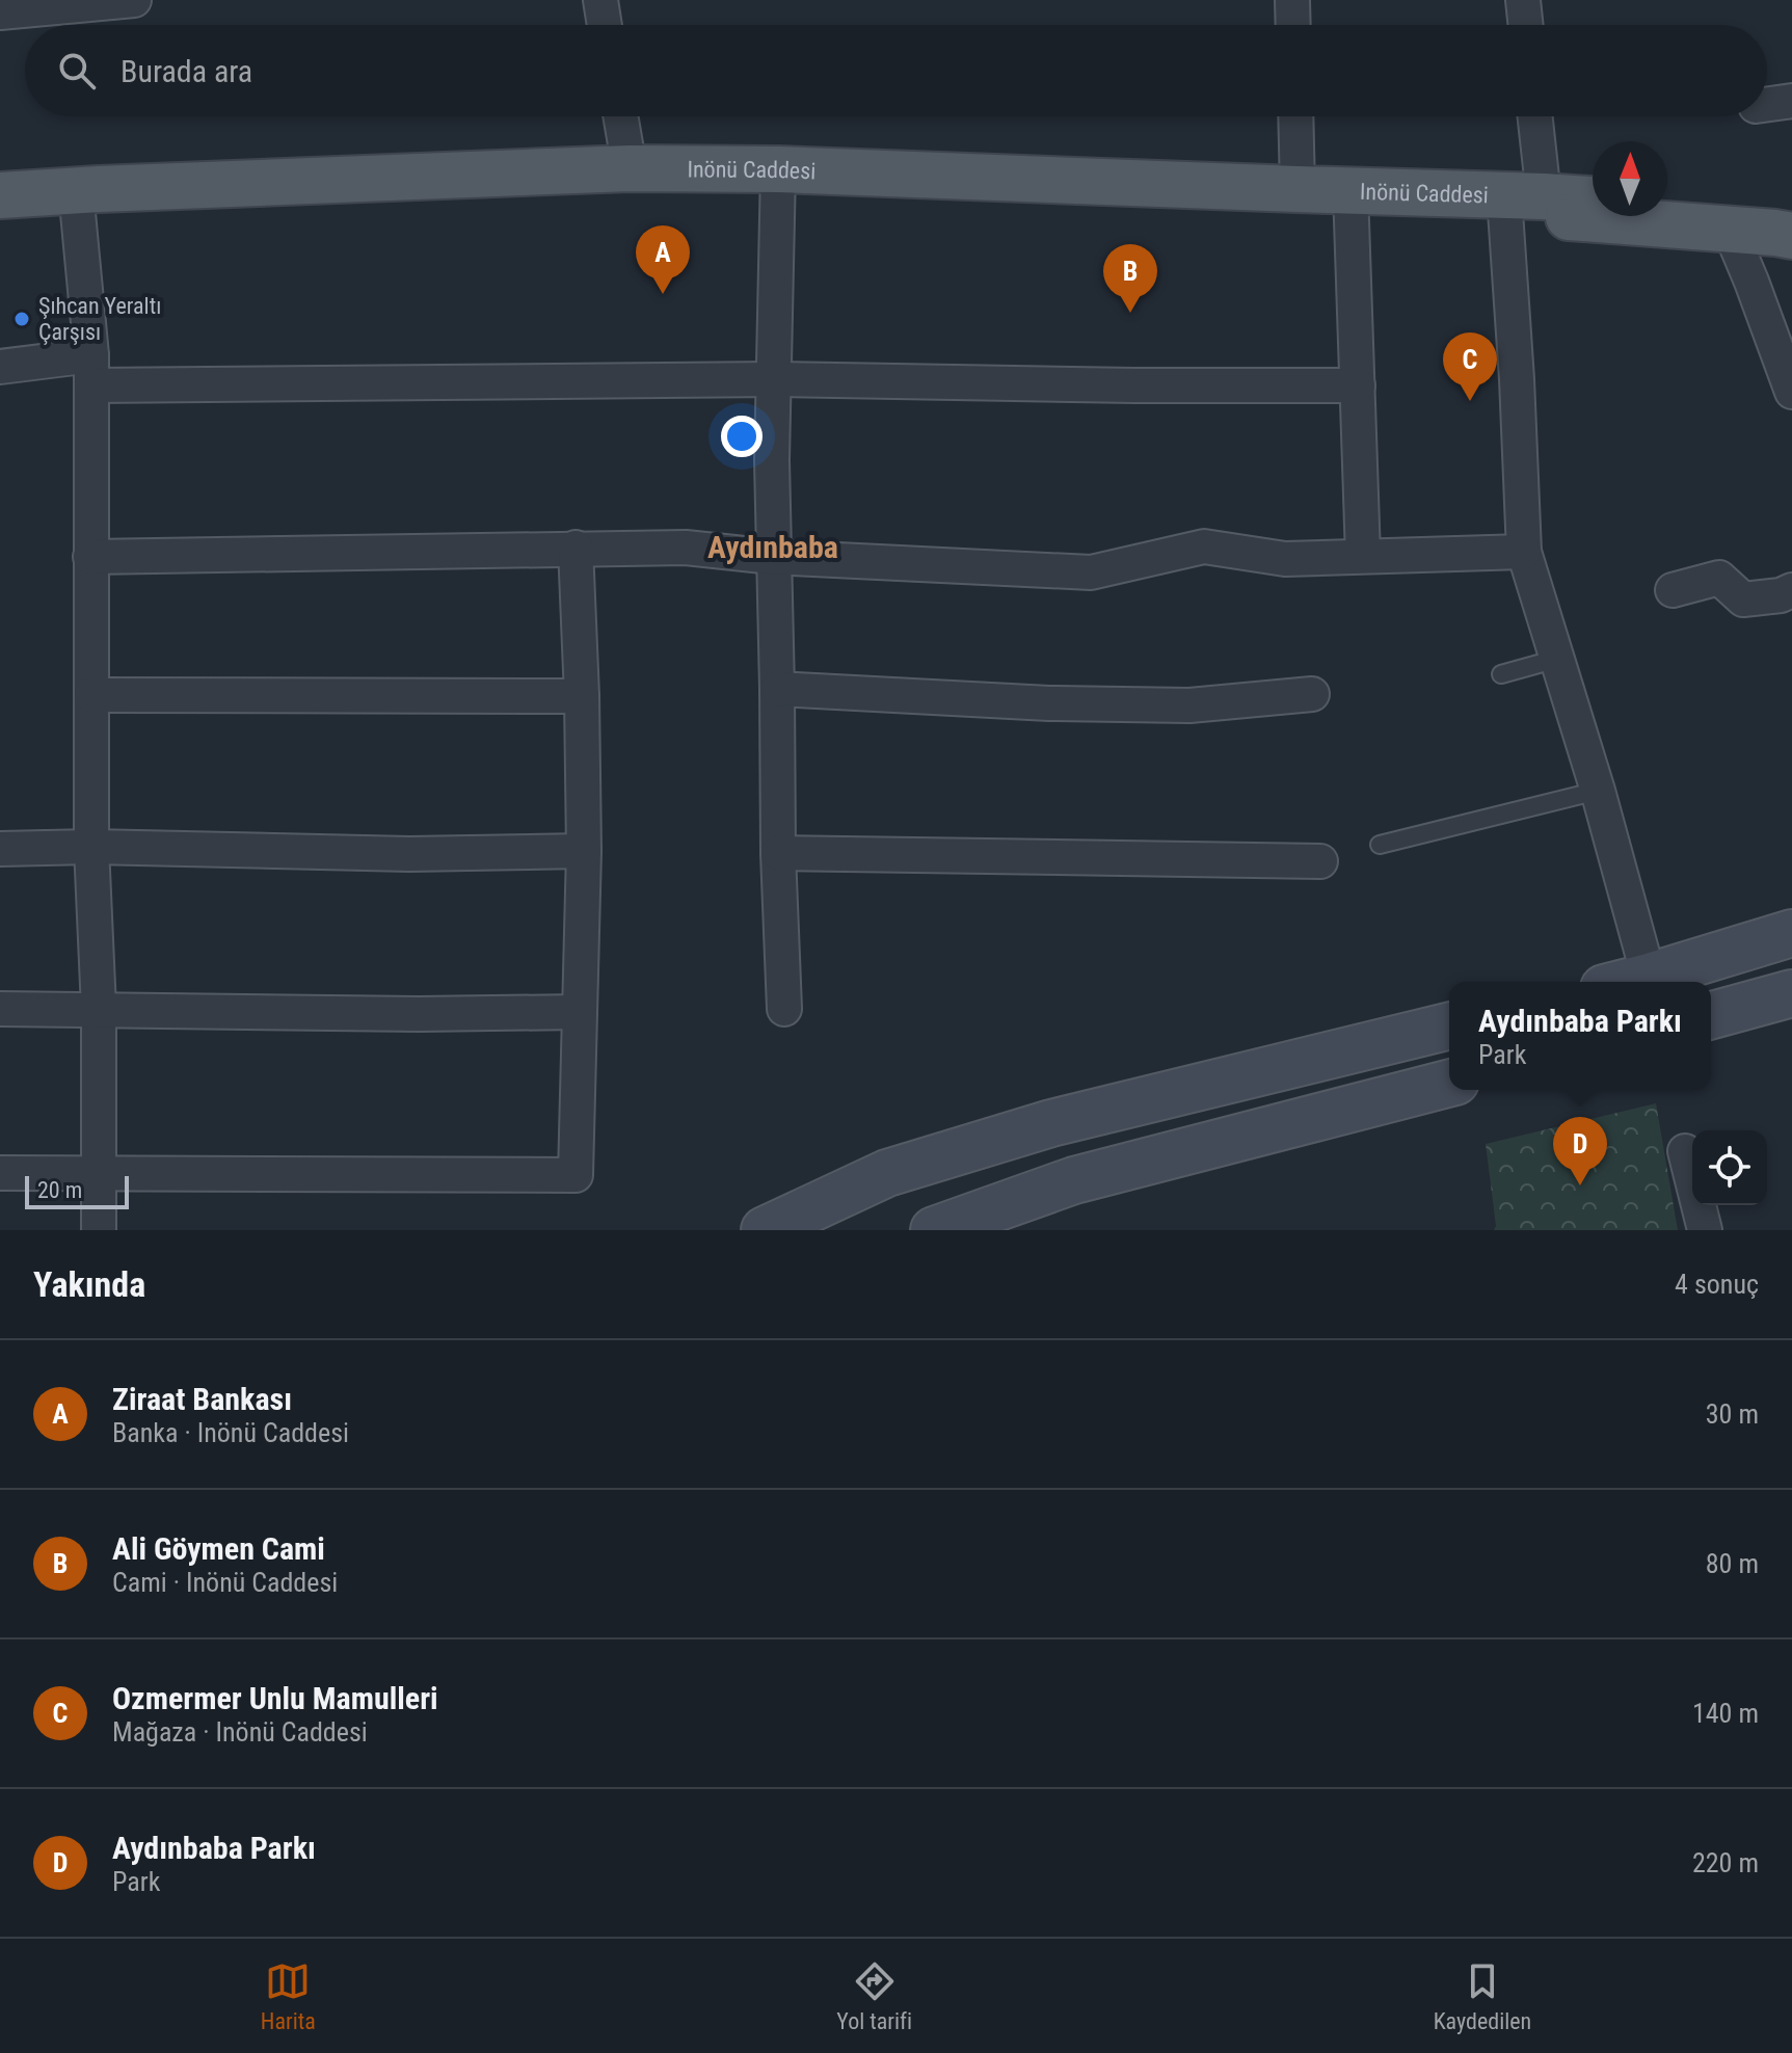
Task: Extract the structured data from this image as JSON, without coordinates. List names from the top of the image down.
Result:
{
  "streets": {
    "main road": ["Inönü Caddesi"]
  },
  "districts": ["Aydınbaba"],
  "places": ["Şıhcan Yeraltı Çarşısı"],
  "scale_bar": "20 m",
  "north": "top",
  "page": {
    "search": "Burada ara",
    "pins": [
      "A",
      "B",
      "C",
      "D"
    ],
    "popup": ["Aydınbaba Parkı", "Park"],
    "scale": "20 m",
    "heading": ["Yakında", "4 sonuç"],
    "list": [
      {
        "mark": "A",
        "name": "Ziraat Bankası",
        "note": "Banka · Inönü Caddesi",
        "value": "30 m"
      },
      {
        "mark": "B",
        "name": "Ali Göymen Cami",
        "note": "Cami · Inönü Caddesi",
        "value": "80 m"
      },
      {
        "mark": "C",
        "name": "Ozmermer Unlu Mamulleri",
        "note": "Mağaza · Inönü Caddesi",
        "value": "140 m"
      },
      {
        "mark": "D",
        "name": "Aydınbaba Parkı",
        "note": "Park",
        "value": "220 m"
      }
    ],
    "nav": ["Harita", "Yol tarifi", "Kaydedilen"]
  }
}
